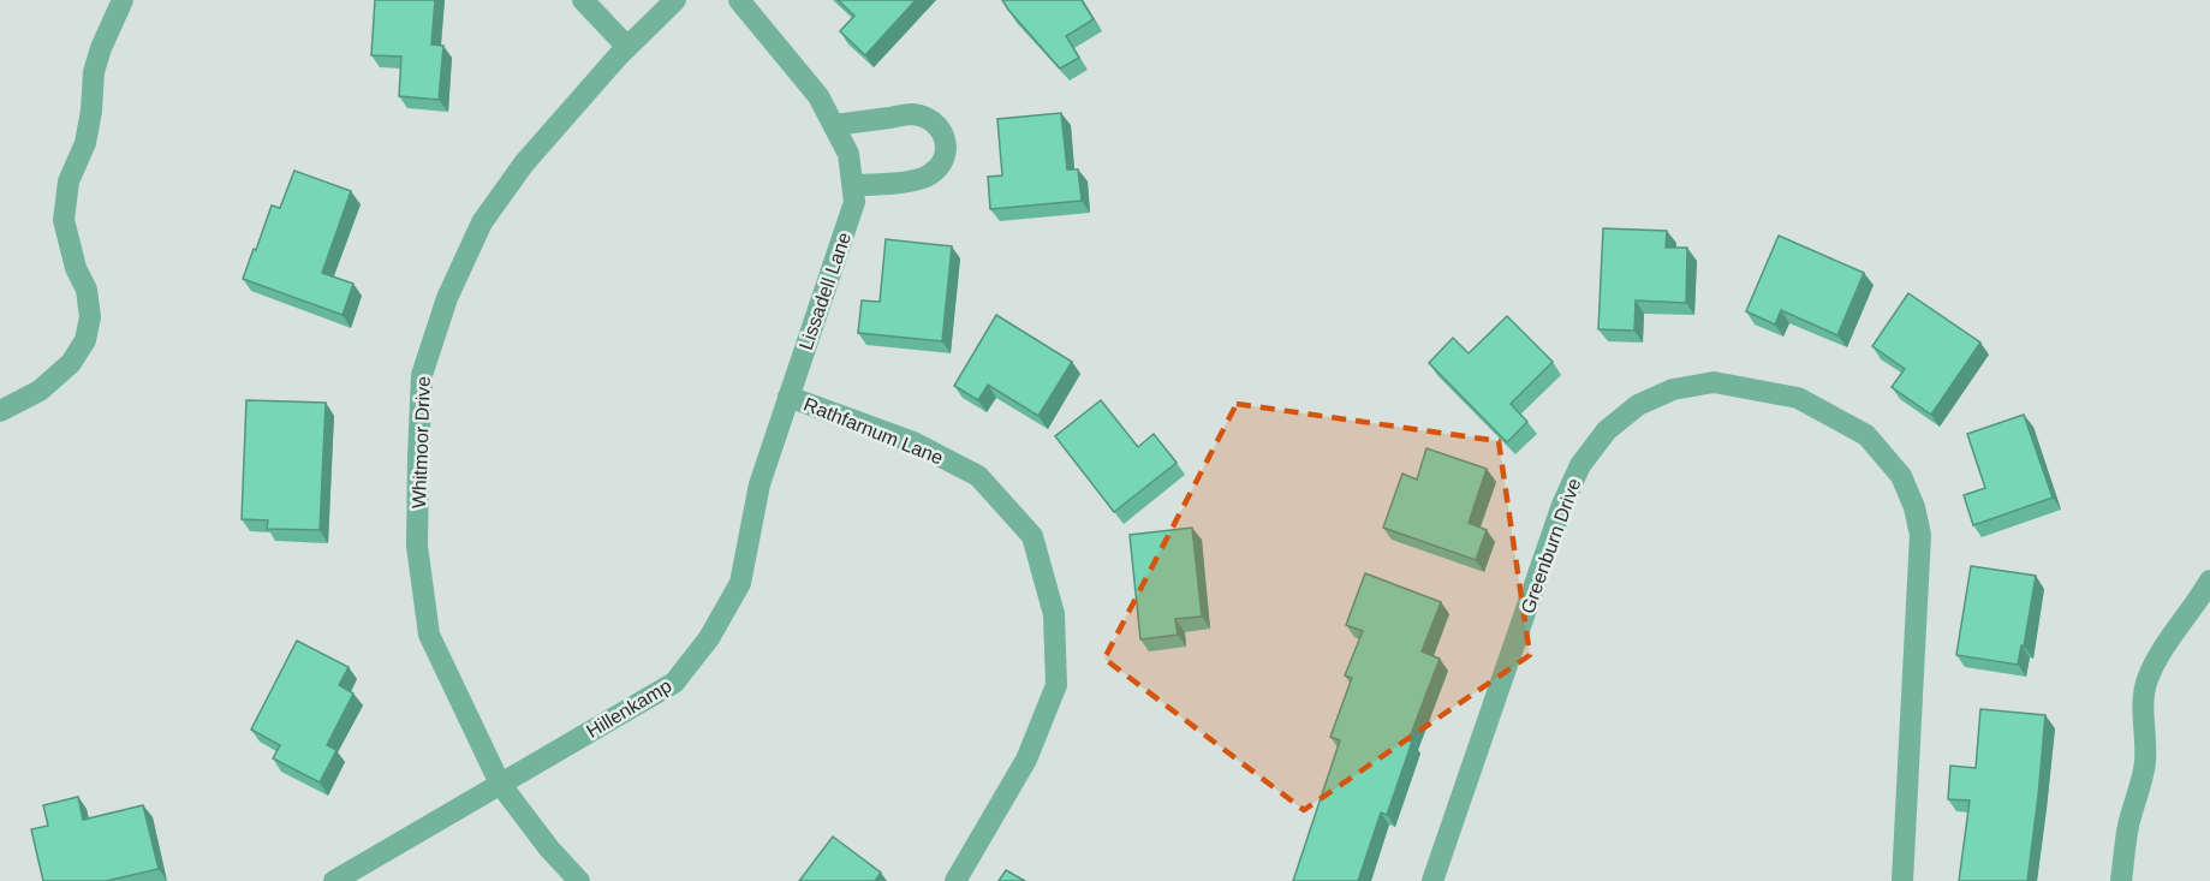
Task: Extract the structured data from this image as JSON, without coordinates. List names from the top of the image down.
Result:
{
  "streets": {
    "street": [
      "Lissadell Lane",
      "Rathfarnum Lane",
      "Whitmoor Drive",
      "Greenburn Drive",
      "Hillenkamp"
    ]
  },
  "crossings": [
    ["Lissadell Lane", "Rathfarnum Lane"],
    ["Lissadell Lane", "Hillenkamp"],
    ["Rathfarnum Lane", "Hillenkamp"],
    ["Whitmoor Drive", "Hillenkamp"]
  ]
}
